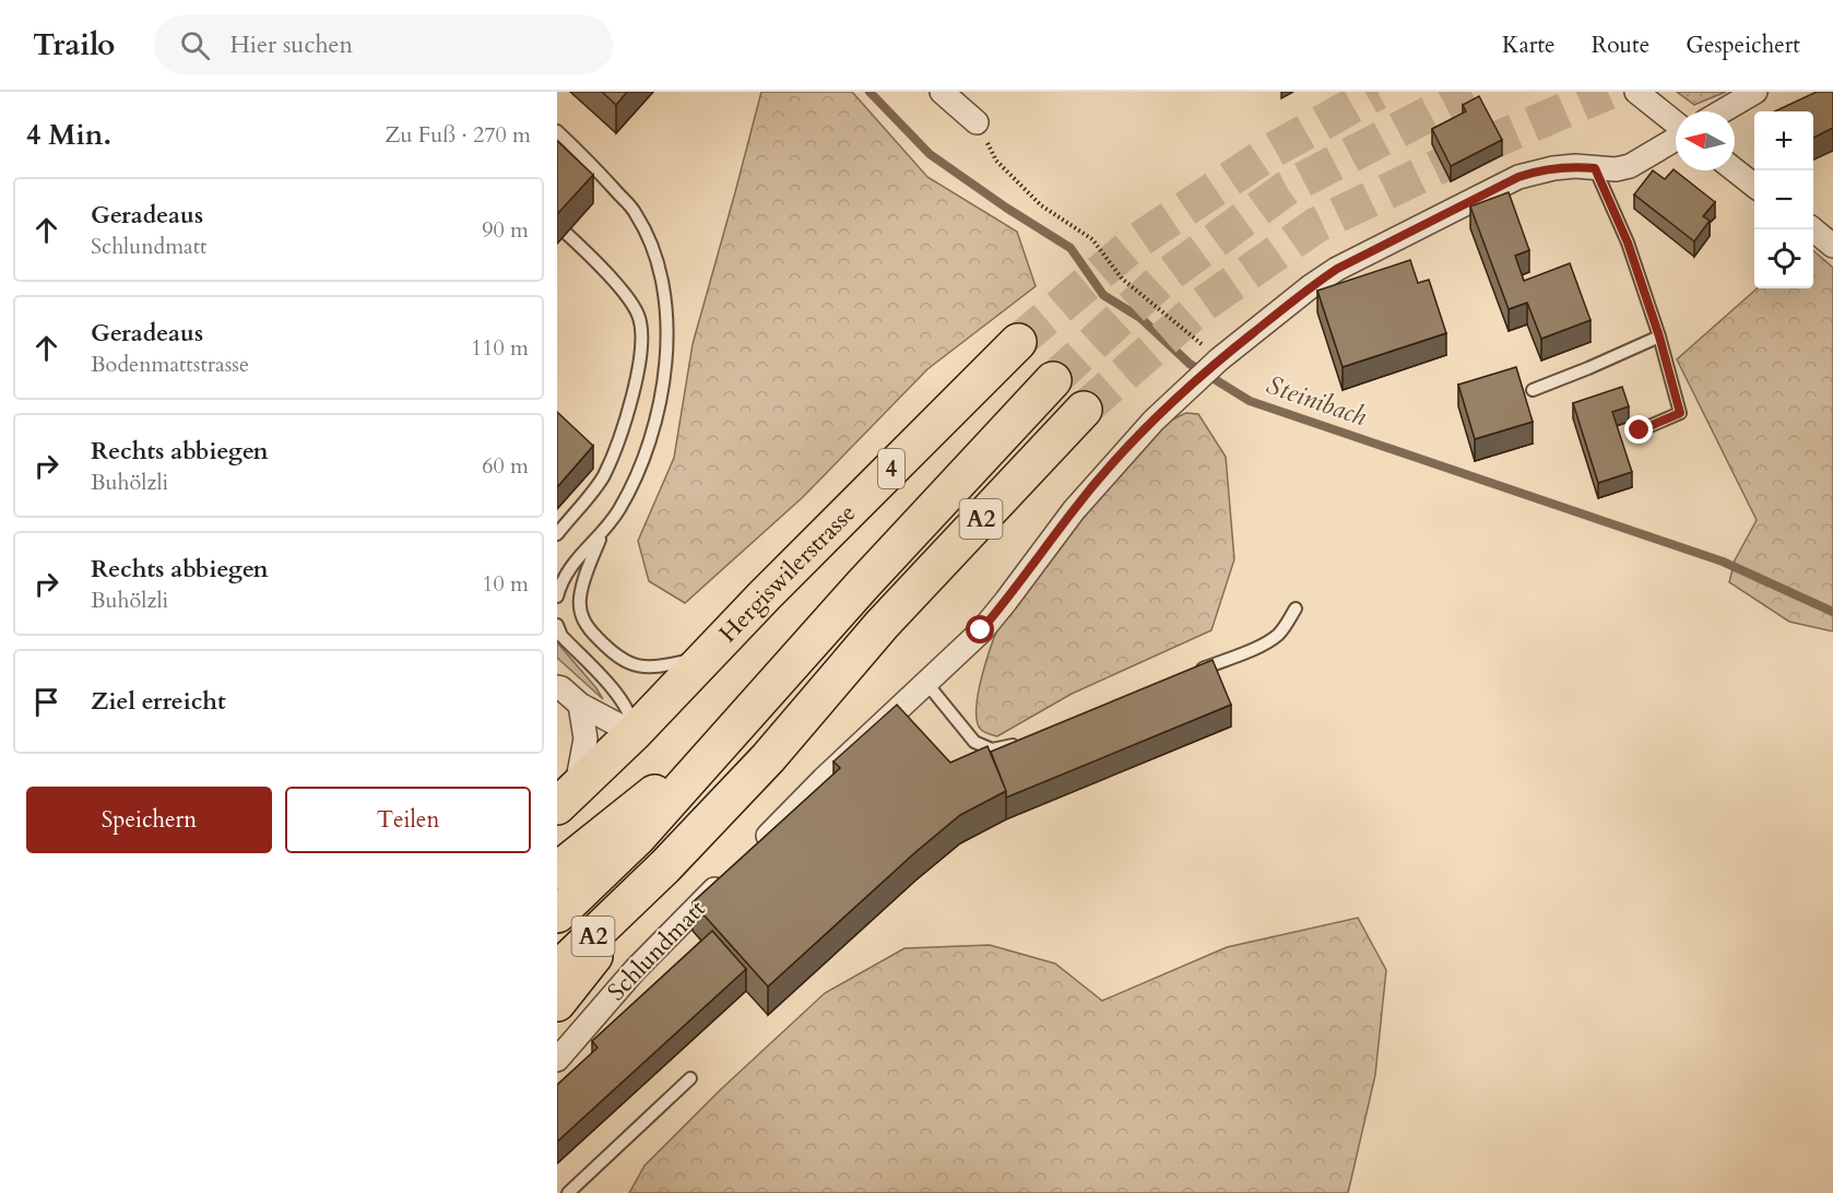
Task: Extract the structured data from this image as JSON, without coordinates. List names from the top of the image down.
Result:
{
  "streets": {
    "main road": ["4", "A2", "Hergiswilerstrasse"],
    "street": ["Schlundmatt"]
  },
  "water": ["Steinibach"],
  "north": "left",
  "page": {
    "header": "Trailo",
    "search": "Hier suchen",
    "nav": ["Karte", "Route", "Gespeichert"],
    "heading": ["4 Min.", "Zu Fuß · 270 m"],
    "map_buttons": ["+", "−"],
    "list": [
      ["Geradeaus", "Schlundmatt", "90 m"],
      ["Geradeaus", "Bodenmattstrasse", "110 m"],
      ["Rechts abbiegen", "Buhölzli", "60 m"],
      ["Rechts abbiegen", "Buhölzli", "10 m"],
      "Ziel erreicht"
    ],
    "buttons": ["Speichern", "Teilen"]
  }
}
